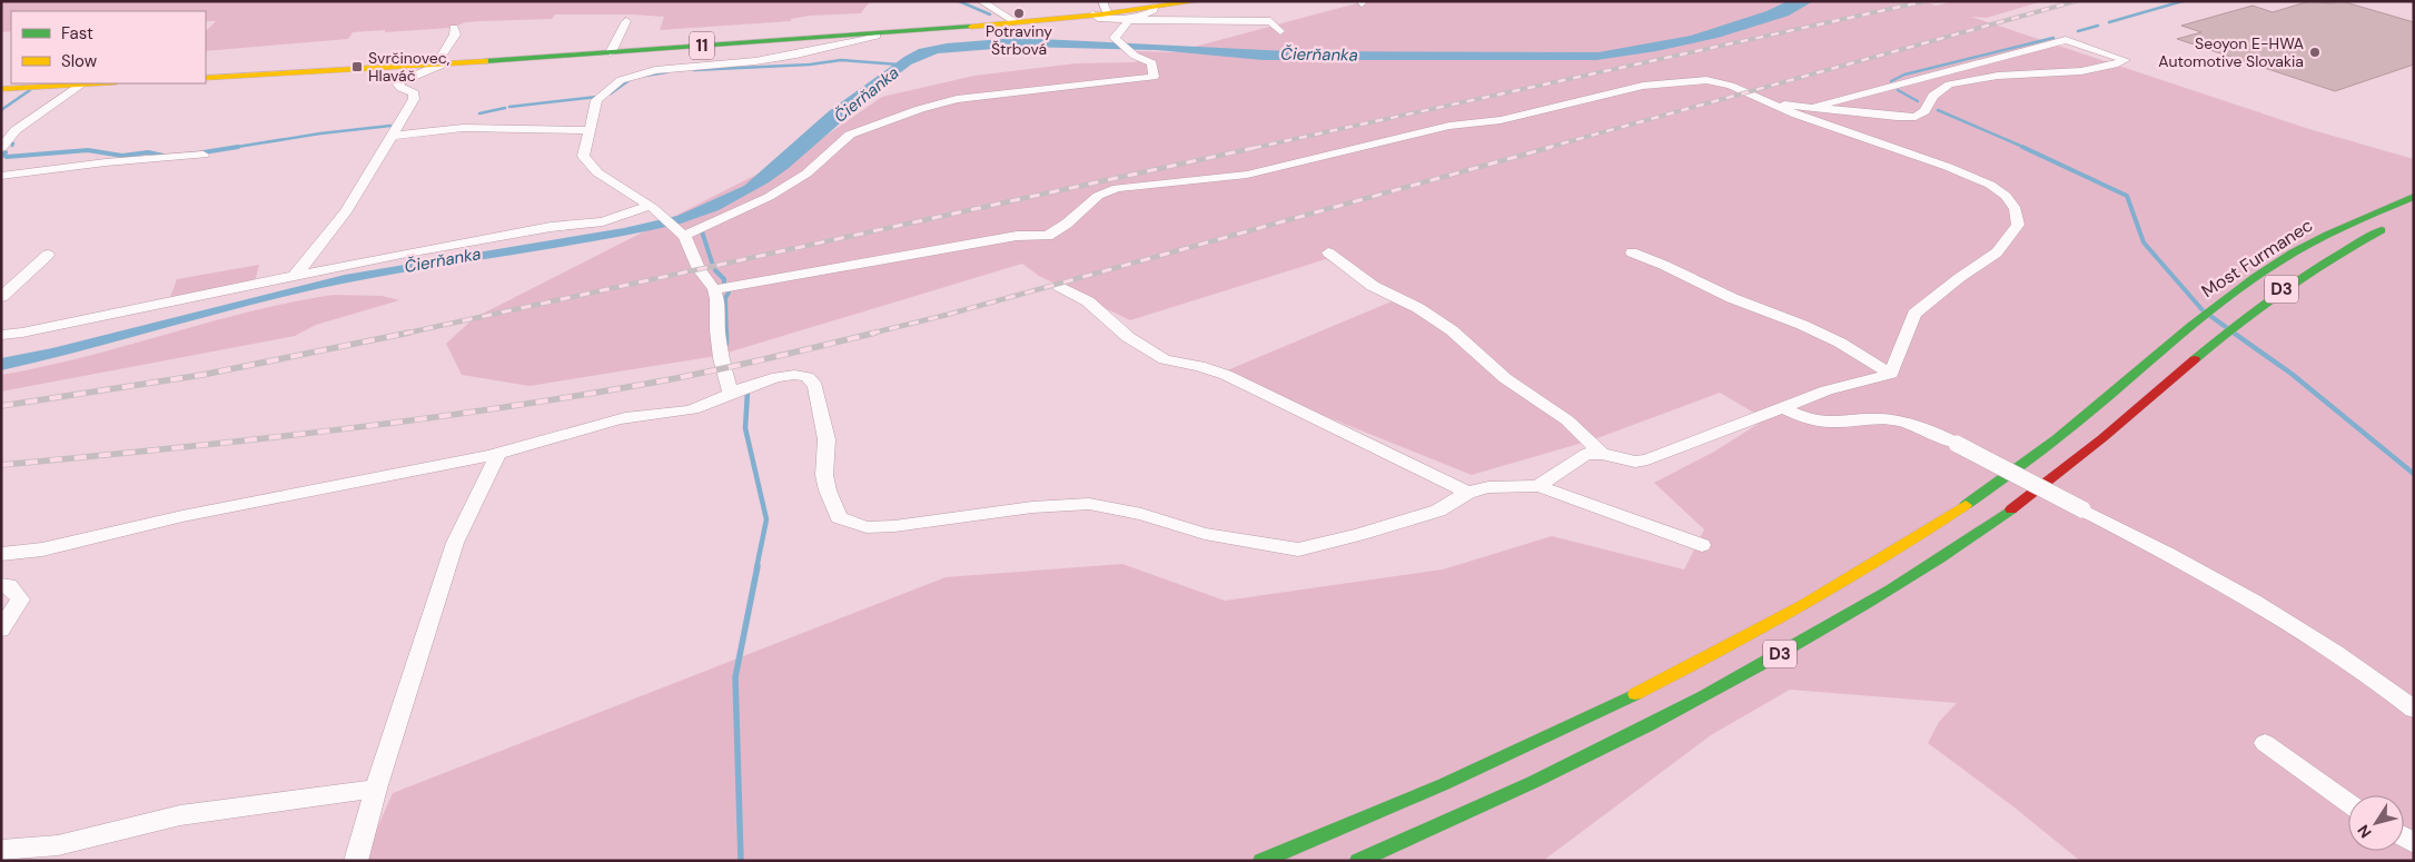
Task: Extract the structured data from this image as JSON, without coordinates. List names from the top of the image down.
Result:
{
  "streets": {
    "main road": ["11", "Most Furmanec", "D3"]
  },
  "water": ["Čierňanka"],
  "places": {
    "other": ["Potraviny Štrbová", "Seoyon E-HWA Automotive Slovakia"],
    "transit": ["Svrčinovec, Hlaváč"]
  },
  "legend": ["Fast", "Slow"],
  "north": "bottom left"
}
